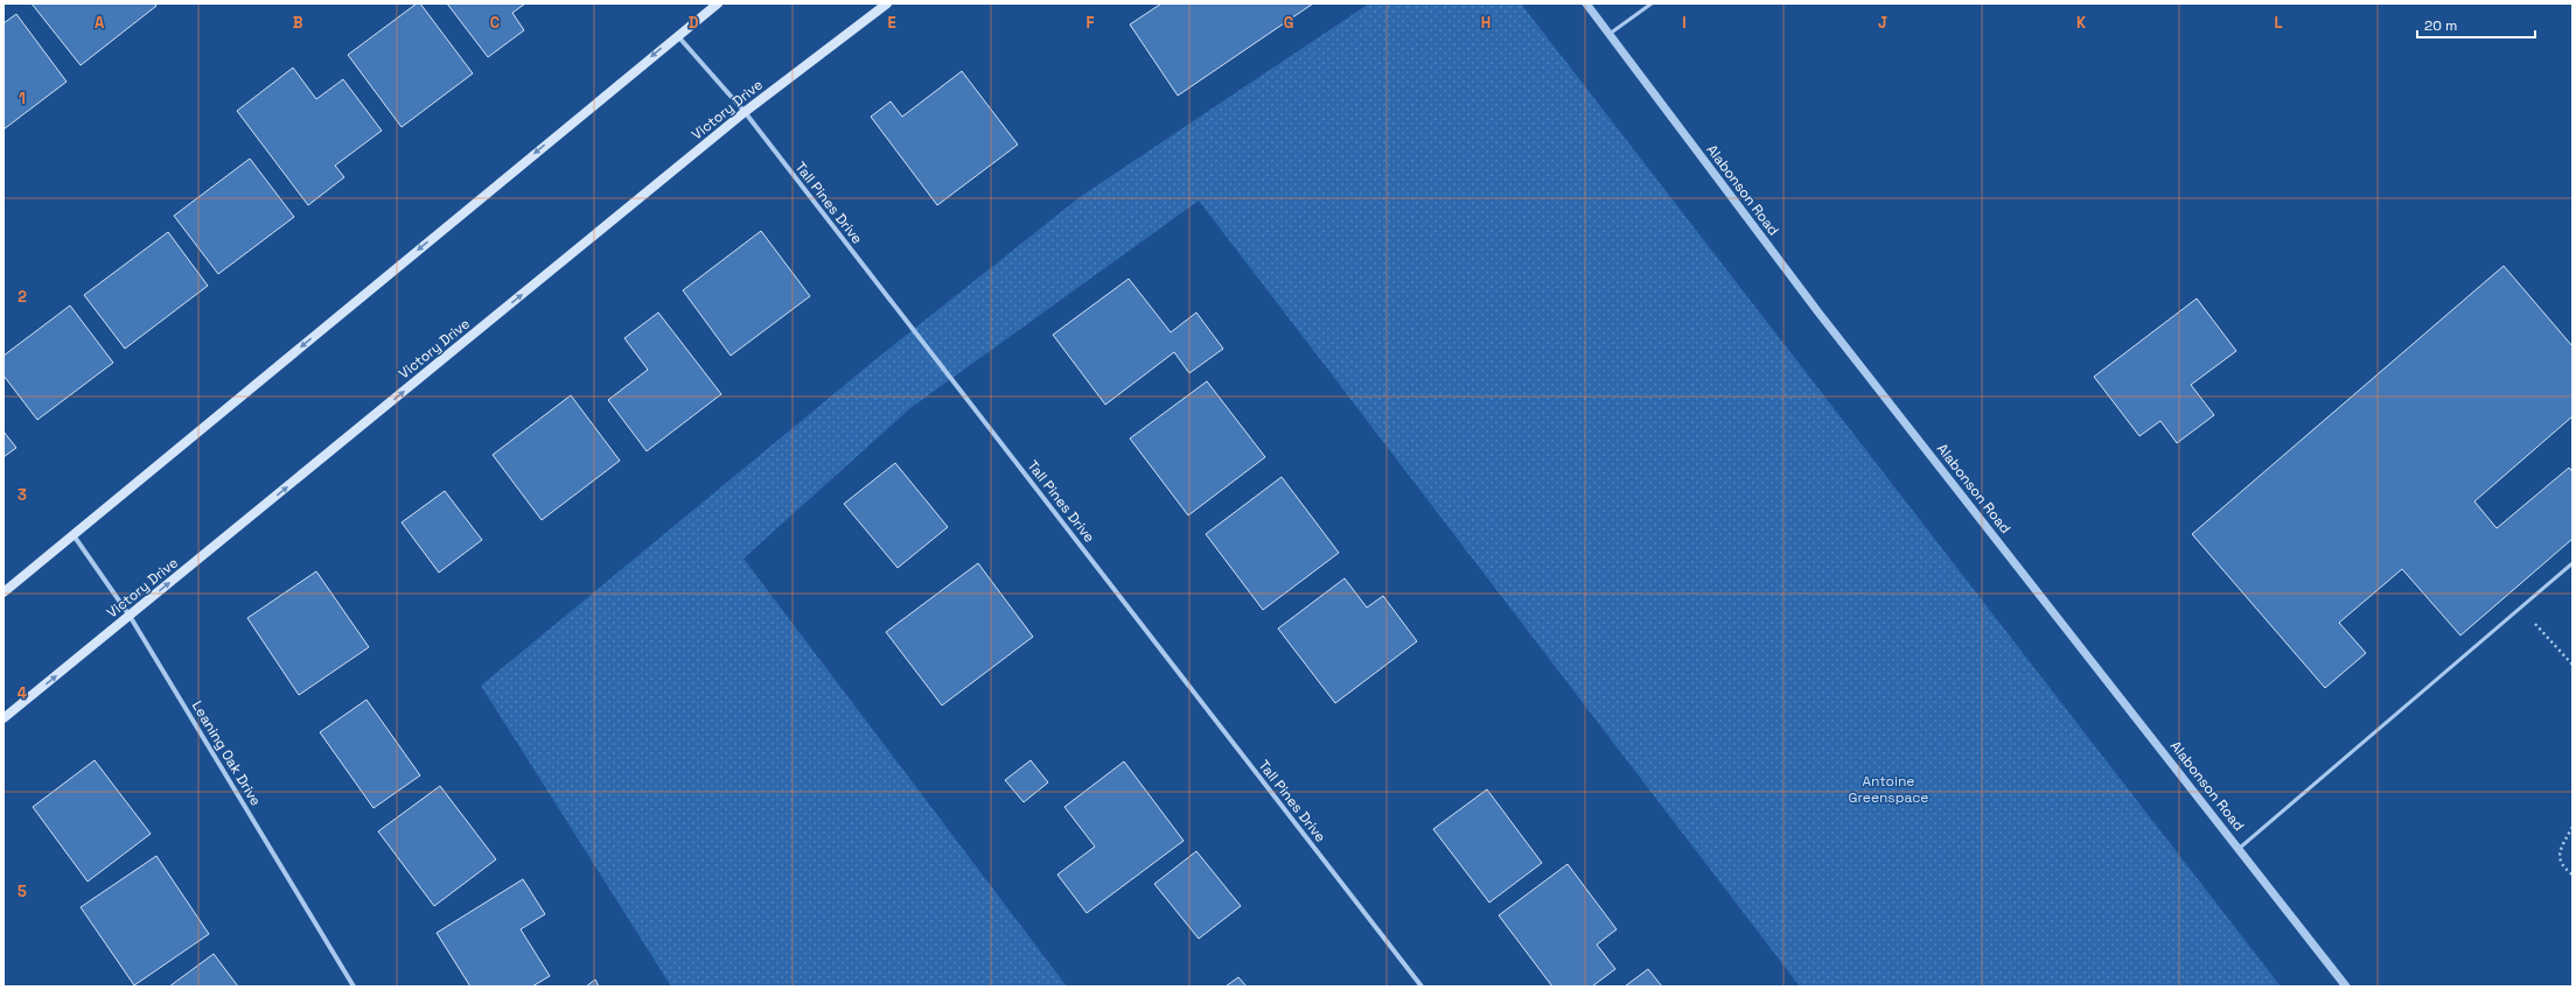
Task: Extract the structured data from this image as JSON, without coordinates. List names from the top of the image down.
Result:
{
  "streets": {
    "main road": ["Victory Drive"],
    "street": ["Alabonson Road", "Tall Pines Drive", "Leaning Oak Drive"]
  },
  "crossings": [
    ["Victory Drive", "Tall Pines Drive"],
    ["Victory Drive", "Leaning Oak Drive"]
  ],
  "one_way": ["Victory Drive"],
  "parks": ["Antoine Greenspace"],
  "scale_bar": "20 m",
  "grid": {
    "columns": [
      "A",
      "B",
      "C",
      "D",
      "E",
      "F",
      "G",
      "H",
      "I",
      "J",
      "K",
      "L"
    ],
    "rows": [
      "1",
      "2",
      "3",
      "4",
      "5"
    ]
  }
}
